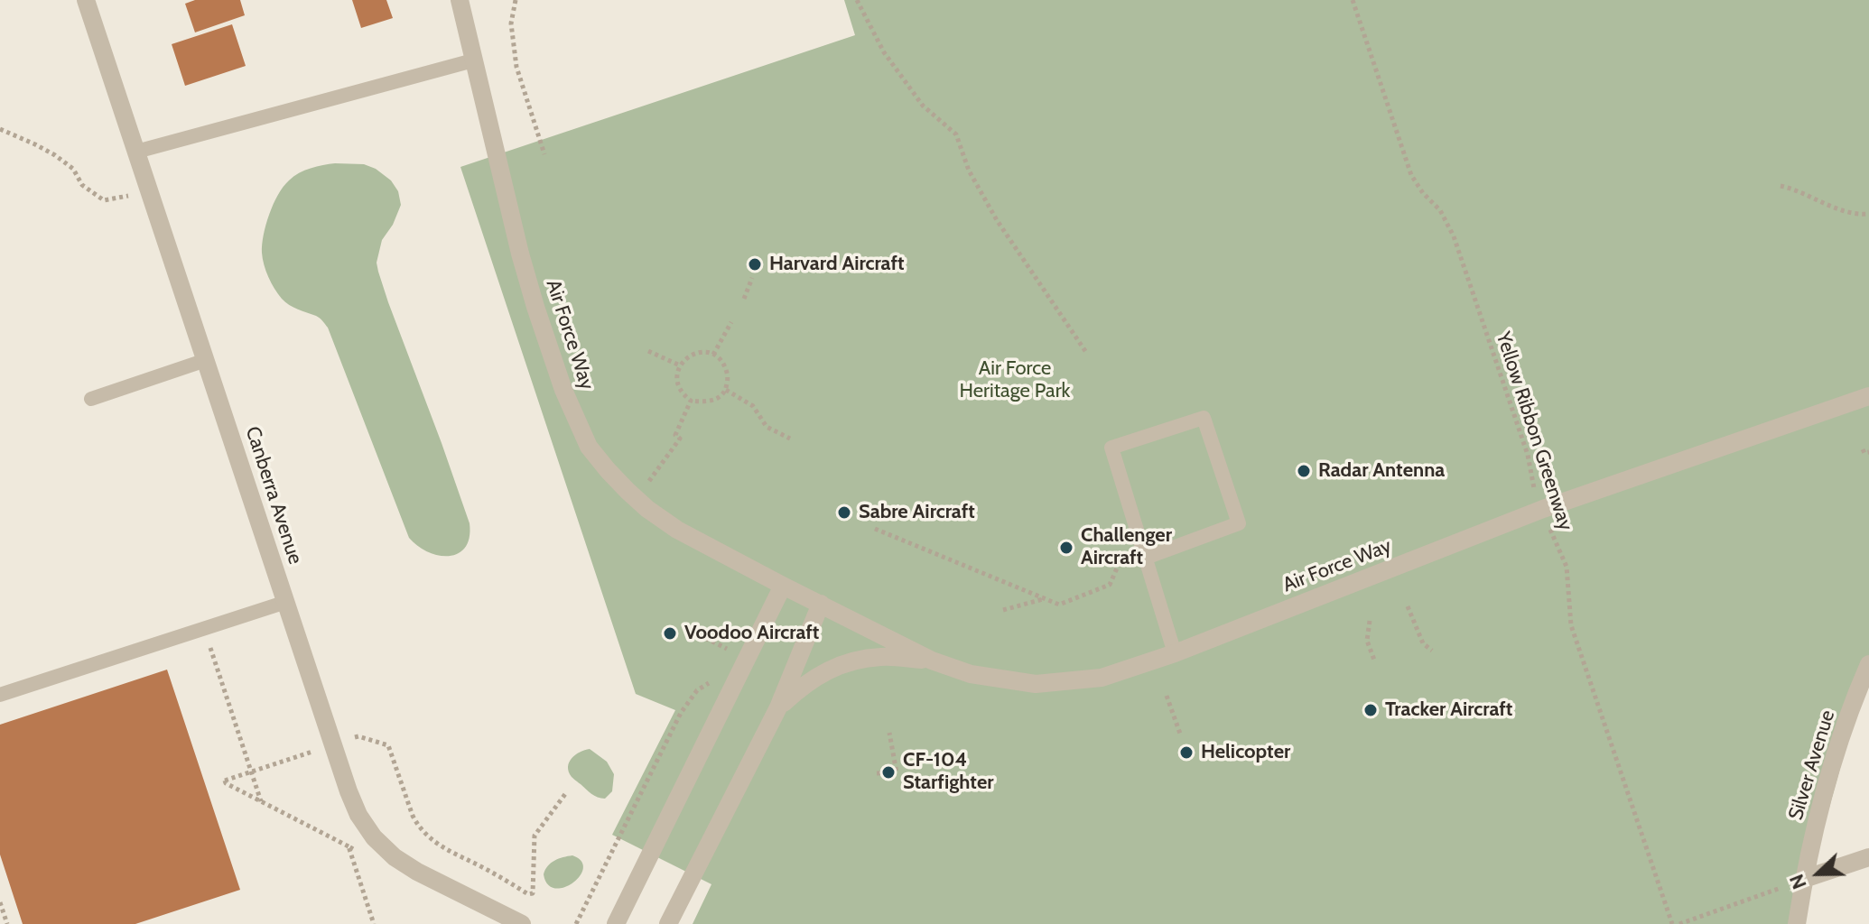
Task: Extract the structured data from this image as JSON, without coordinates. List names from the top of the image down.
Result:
{
  "streets": {
    "street": ["Air Force Way", "Canberra Avenue", "Silver Avenue"],
    "path": ["Yellow Ribbon Greenway"]
  },
  "crossings": [
    ["Air Force Way", "Yellow Ribbon Greenway"]
  ],
  "parks": ["Air Force Heritage Park"],
  "places": [
    "Harvard Aircraft",
    "Radar Antenna",
    "Sabre Aircraft",
    "Challenger Aircraft",
    "Voodoo Aircraft",
    "Tracker Aircraft",
    "Helicopter",
    "CF-104 Starfighter"
  ],
  "north": "left"
}
